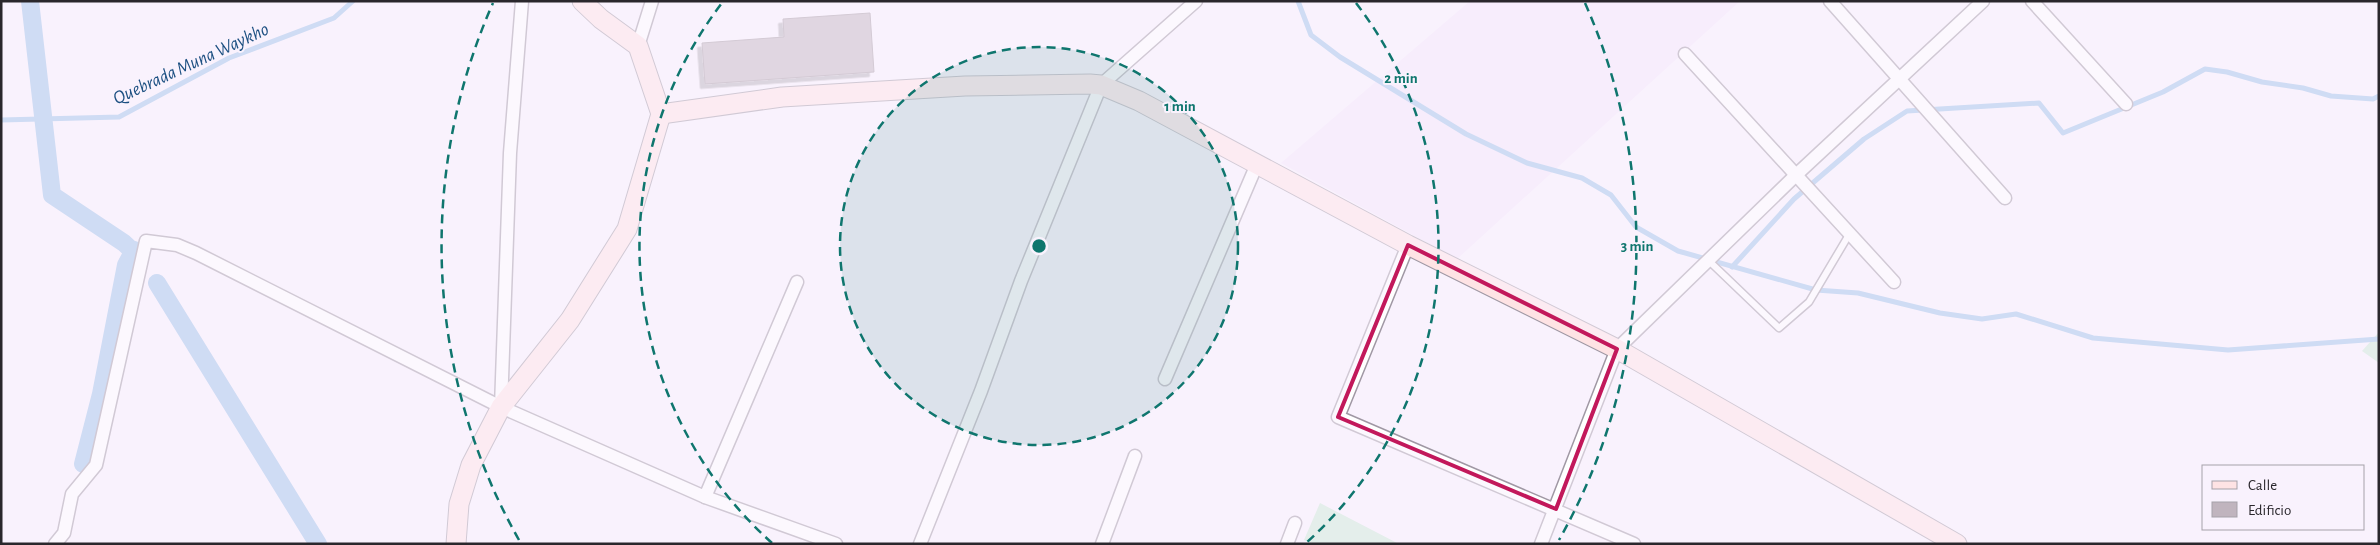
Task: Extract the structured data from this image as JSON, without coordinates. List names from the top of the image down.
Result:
{
  "water": ["Quebrada Muna Waykho"],
  "legend": ["Calle", "Edificio"],
  "rings": ["2 min", "1 min", "3 min"]
}
